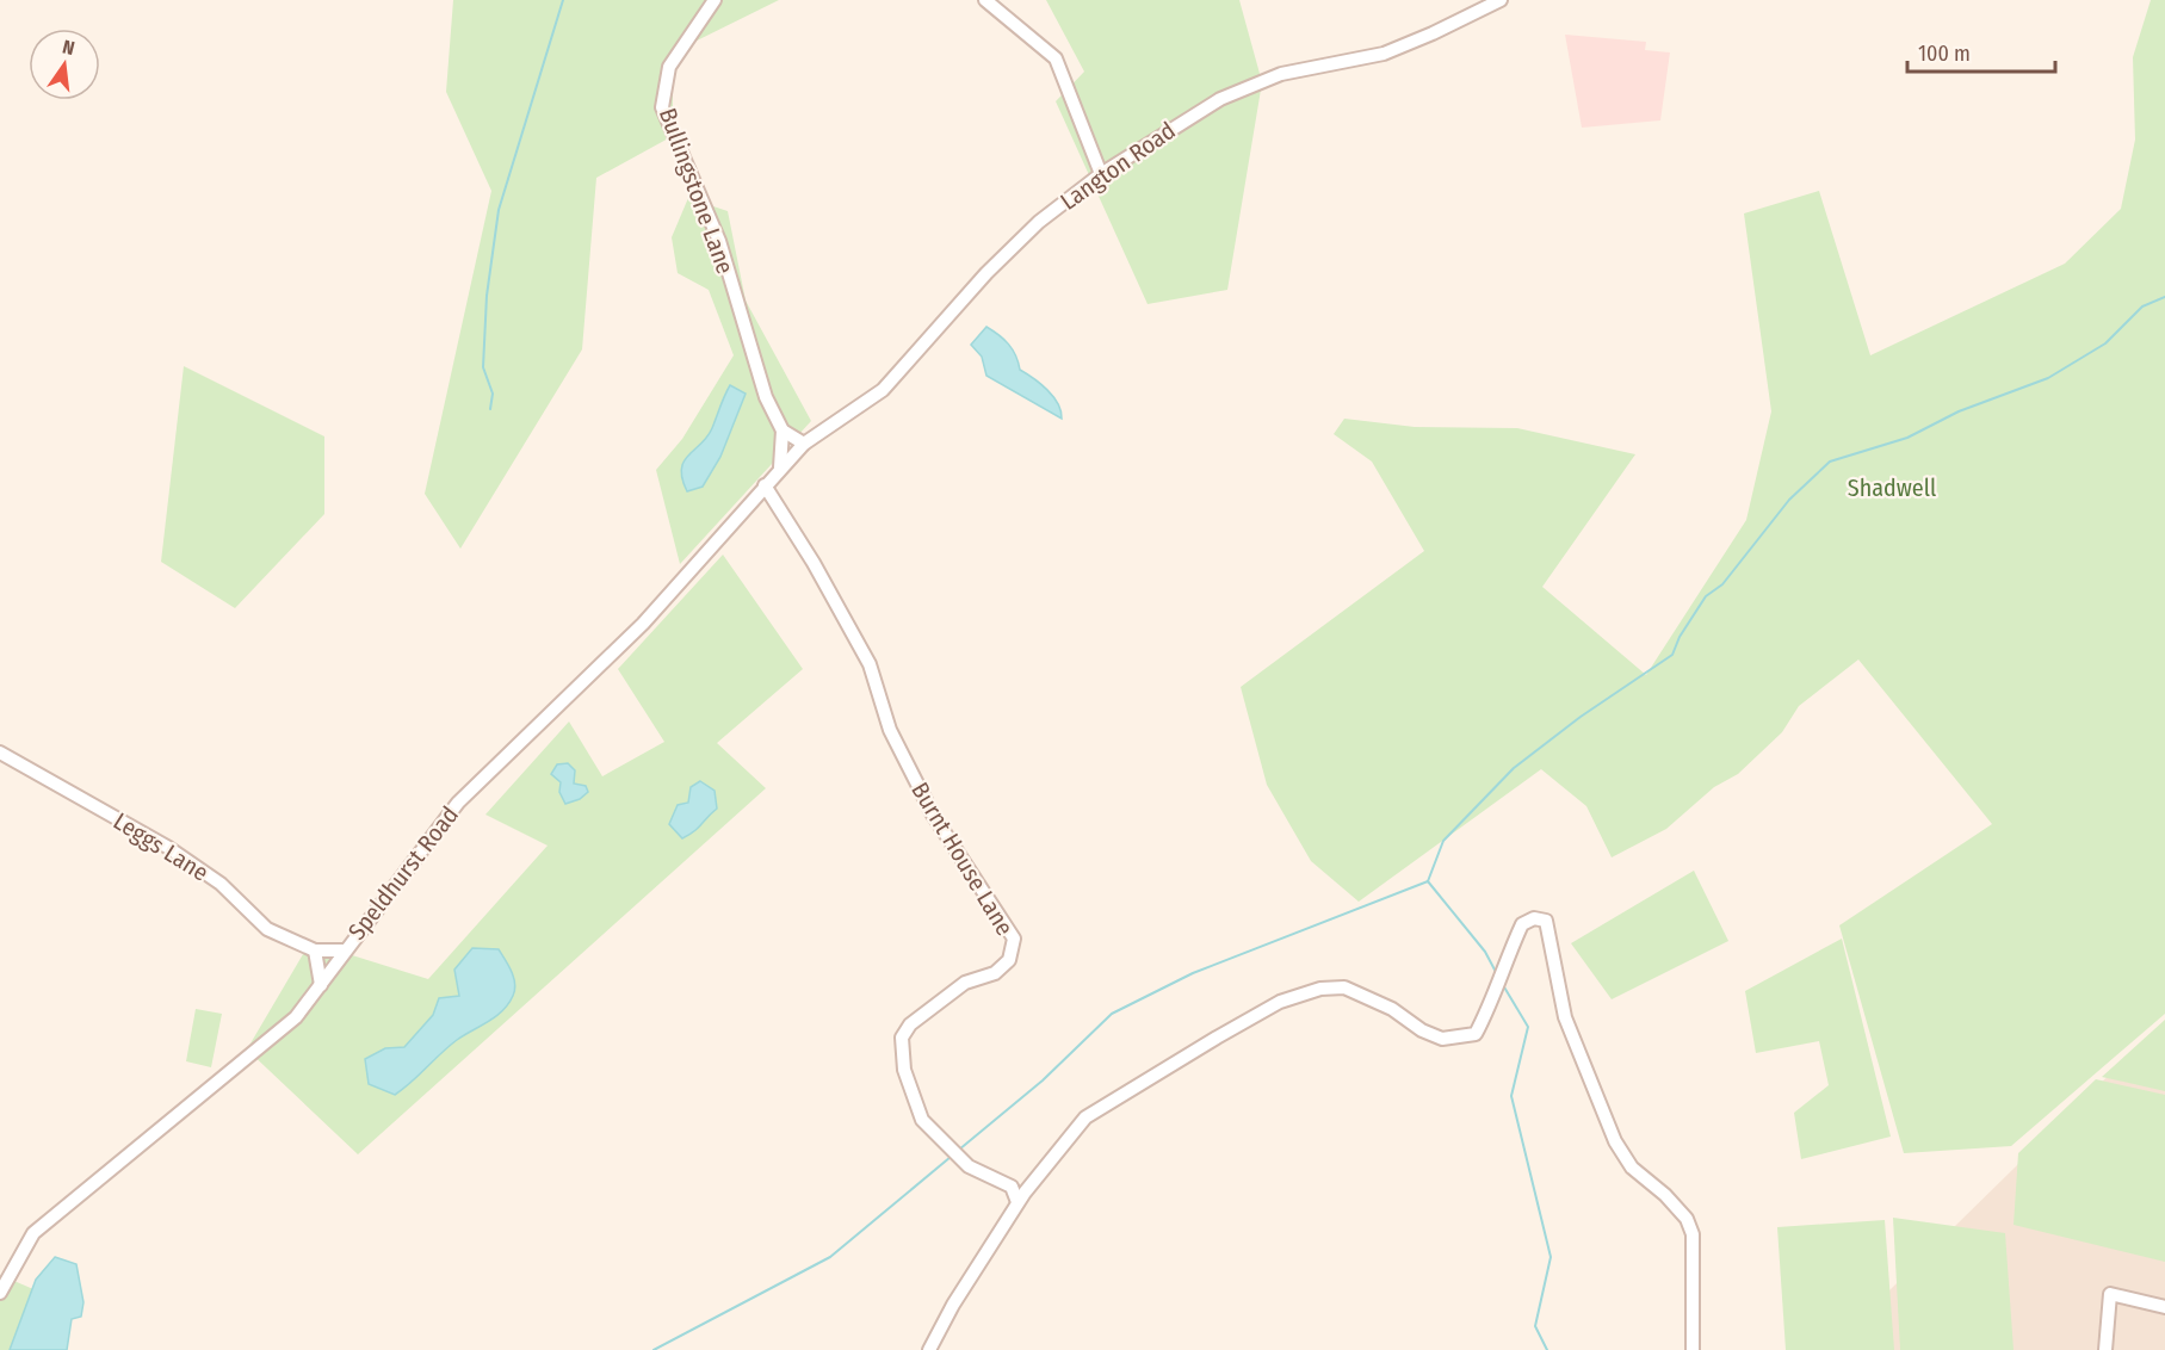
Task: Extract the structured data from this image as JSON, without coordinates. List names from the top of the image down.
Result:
{
  "streets": {
    "street": [
      "Langton Road",
      "Bullingstone Lane",
      "Leggs Lane",
      "Burnt House Lane",
      "Speldhurst Road"
    ]
  },
  "crossings": [
    ["Langton Road", "Bullingstone Lane"],
    ["Langton Road", "Speldhurst Road"],
    ["Bullingstone Lane", "Speldhurst Road"],
    ["Leggs Lane", "Speldhurst Road"],
    ["Burnt House Lane", "Speldhurst Road"]
  ],
  "parks": ["Shadwell"],
  "scale_bar": "100 m",
  "north": "top"
}
